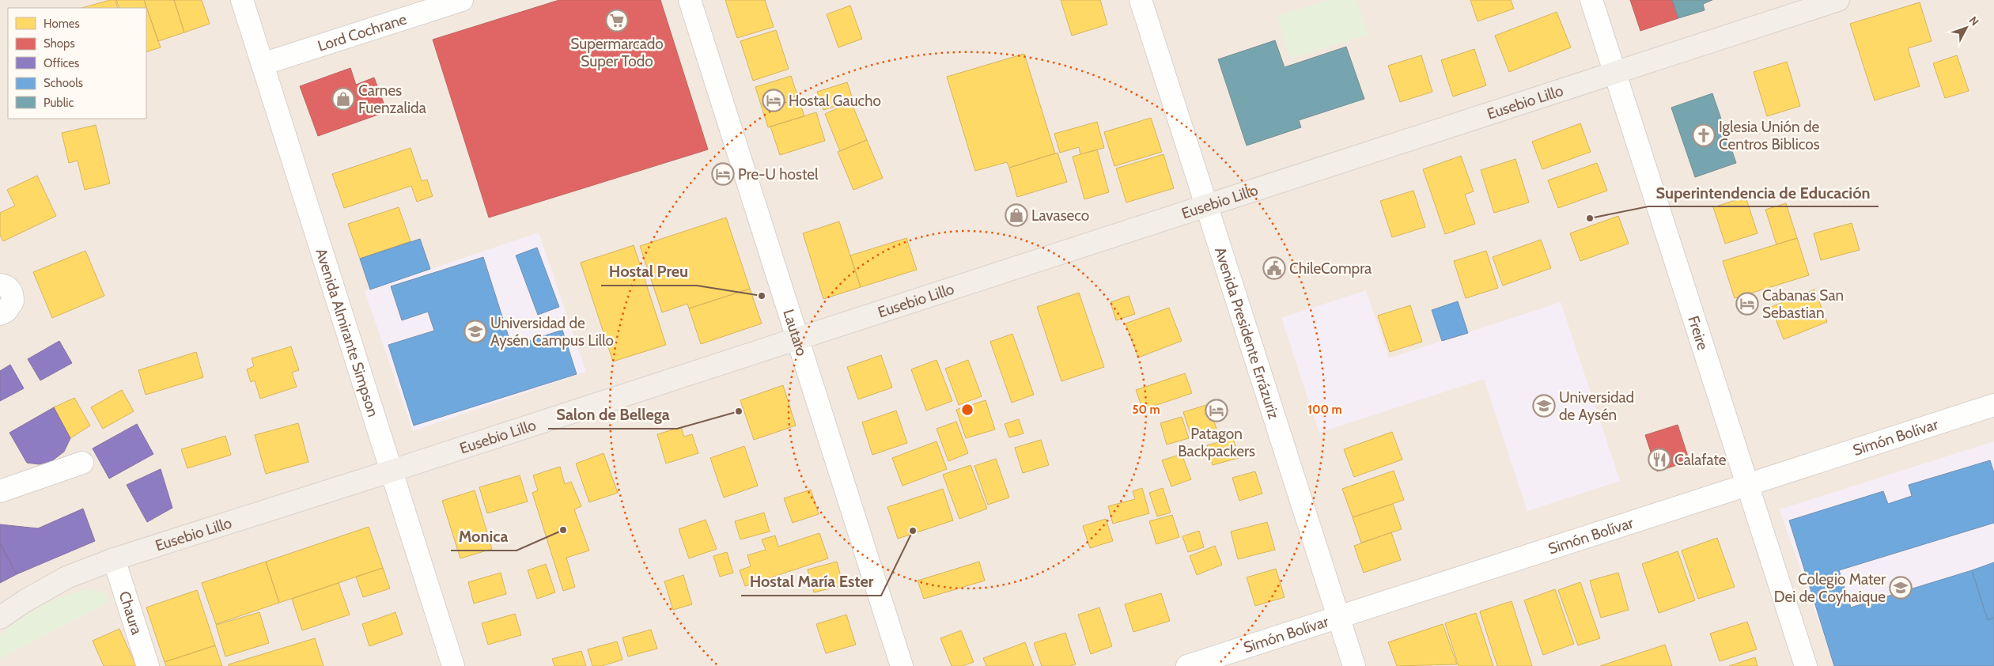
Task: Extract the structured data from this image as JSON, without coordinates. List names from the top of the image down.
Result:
{
  "streets": {
    "main road": ["Eusebio Lillo"],
    "street": [
      "Lord Cochrane",
      "Avenida Almirante Simpson",
      "Lautaro",
      "Avenida Presidente Errázuriz",
      "Freire",
      "Simón Bolívar",
      "Chaura"
    ]
  },
  "crossings": [
    ["Lord Cochrane", "Avenida Almirante Simpson"],
    ["Eusebio Lillo", "Avenida Almirante Simpson"],
    ["Eusebio Lillo", "Lautaro"],
    ["Eusebio Lillo", "Avenida Presidente Errázuriz"],
    ["Eusebio Lillo", "Freire"],
    ["Eusebio Lillo", "Chaura"],
    ["Avenida Presidente Errázuriz", "Simón Bolívar"],
    ["Freire", "Simón Bolívar"]
  ],
  "places": {
    "supermarket": ["Supermarcado Super Todo"],
    "shop": ["Carnes Fuenzalida", "Lavaseco"],
    "hotel": [
      "Hostal Gaucho",
      "Pre-U hostel",
      "Cabanas San Sebastian",
      "Patagon Backpackers"
    ],
    "church": ["Iglesia Unión de Centros Biblicos"],
    "other": [
      "Superintendencia de Educación",
      "Hostal Preu",
      "Salon de Bellega",
      "Monica",
      "Hostal María Ester"
    ],
    "public building": ["ChileCompra"],
    "school or university": ["Universidad de Aysén Campus Lillo", "Universidad de Aysén", "Colegio Mater Dei de Coyhaique"],
    "restaurant": ["Calafate"]
  },
  "legend": [
    "Homes",
    "Shops",
    "Offices",
    "Schools",
    "Public"
  ],
  "north": "top right",
  "rings": ["50 m", "100 m"]
}
